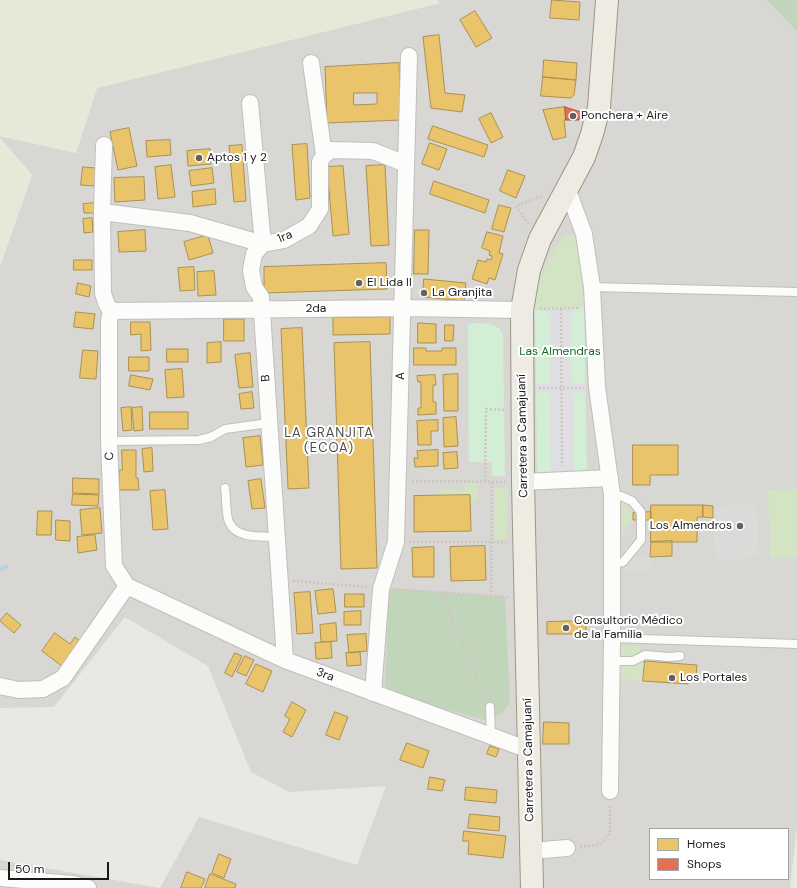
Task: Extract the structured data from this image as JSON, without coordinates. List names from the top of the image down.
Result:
{
  "streets": {
    "main road": ["Carretera a Camajuaní"],
    "street": [
      "1ra",
      "2da",
      "A",
      "B",
      "C",
      "3ra"
    ]
  },
  "crossings": [
    ["1ra", "B"],
    ["1ra", "C"],
    ["2da", "A"],
    ["2da", "B"],
    ["2da", "Carretera a Camajuaní"],
    ["2da", "C"],
    ["A", "3ra"],
    ["B", "3ra"],
    ["Carretera a Camajuaní", "3ra"],
    ["C", "3ra"]
  ],
  "districts": ["LA GRANJITA (ECOA)"],
  "parks": ["Las Almendras"],
  "places": [
    "Ponchera + Aire",
    "Aptos 1 y 2",
    "El Lida II",
    "La Granjita",
    "Los Almendros",
    "Consultorio Médico de la Familia",
    "Los Portales"
  ],
  "legend": ["Homes", "Shops"],
  "scale_bar": "50 m"
}
